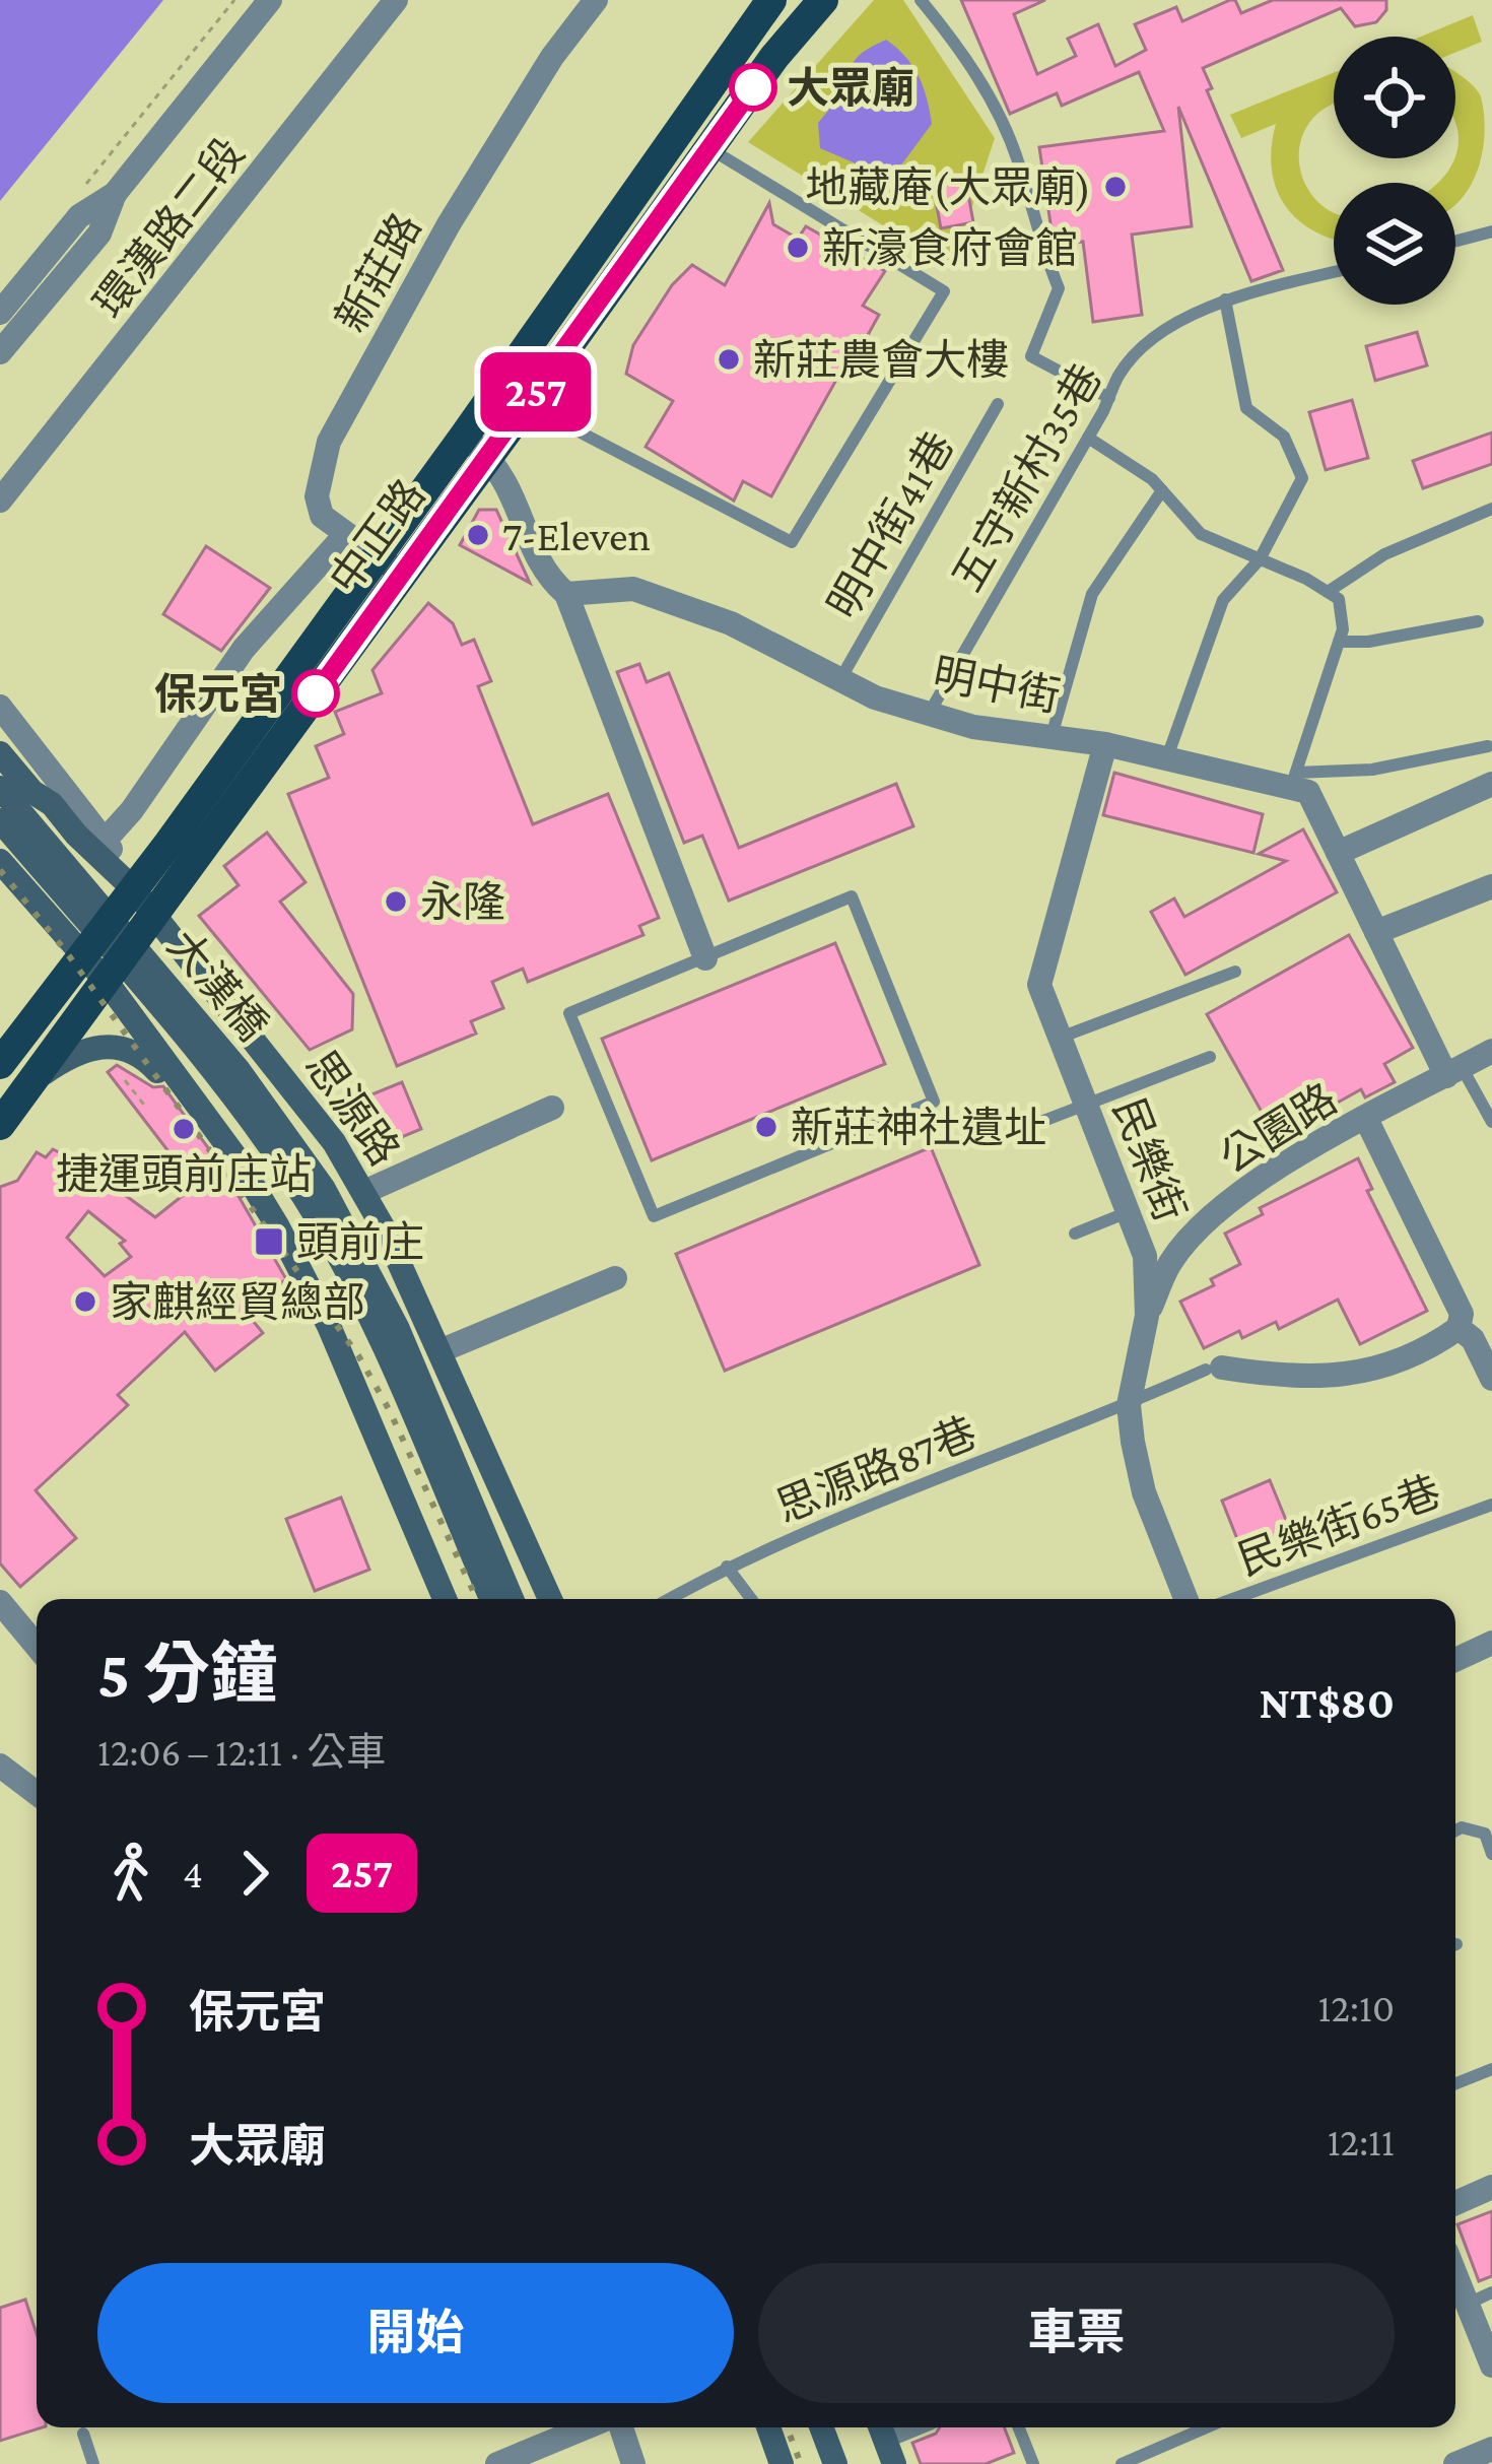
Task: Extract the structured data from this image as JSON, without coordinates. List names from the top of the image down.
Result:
{
  "streets": {
    "main road": ["中正路", "大漢橋", "思源路"],
    "street": [
      "環漢路二段",
      "新莊路",
      "明中街",
      "公園路",
      "民樂街"
    ],
    "lane": [
      "五守新村35巷",
      "明中街41巷",
      "思源路87巷",
      "民樂街65巷"
    ]
  },
  "crossings": [
    ["五守新村35巷", "明中街"],
    ["明中街41巷", "明中街"],
    ["中正路", "思源路"],
    ["明中街", "民樂街"],
    ["公園路", "民樂街"],
    ["民樂街", "思源路87巷"]
  ],
  "places": {
    "other": [
      "大眾廟",
      "地藏庵(大眾廟)",
      "新濠食府會館",
      "新莊農會大樓",
      "7-Eleven",
      "保元宮",
      "永隆",
      "新莊神社遺址",
      "捷運頭前庄站",
      "家麒經貿總部"
    ],
    "transit": ["頭前庄"]
  },
  "lines": ["bus line 257"],
  "page": {
    "on_map": "257",
    "heading": ["5 分鐘", "12:06 – 12:11 · 公車", "NT$80"],
    "legs": ["4", "257"],
    "list": [
      {
        "name": "保元宮",
        "value": "12:10"
      },
      {
        "name": "大眾廟",
        "value": "12:11"
      }
    ],
    "buttons": ["開始", "車票"]
  }
}
